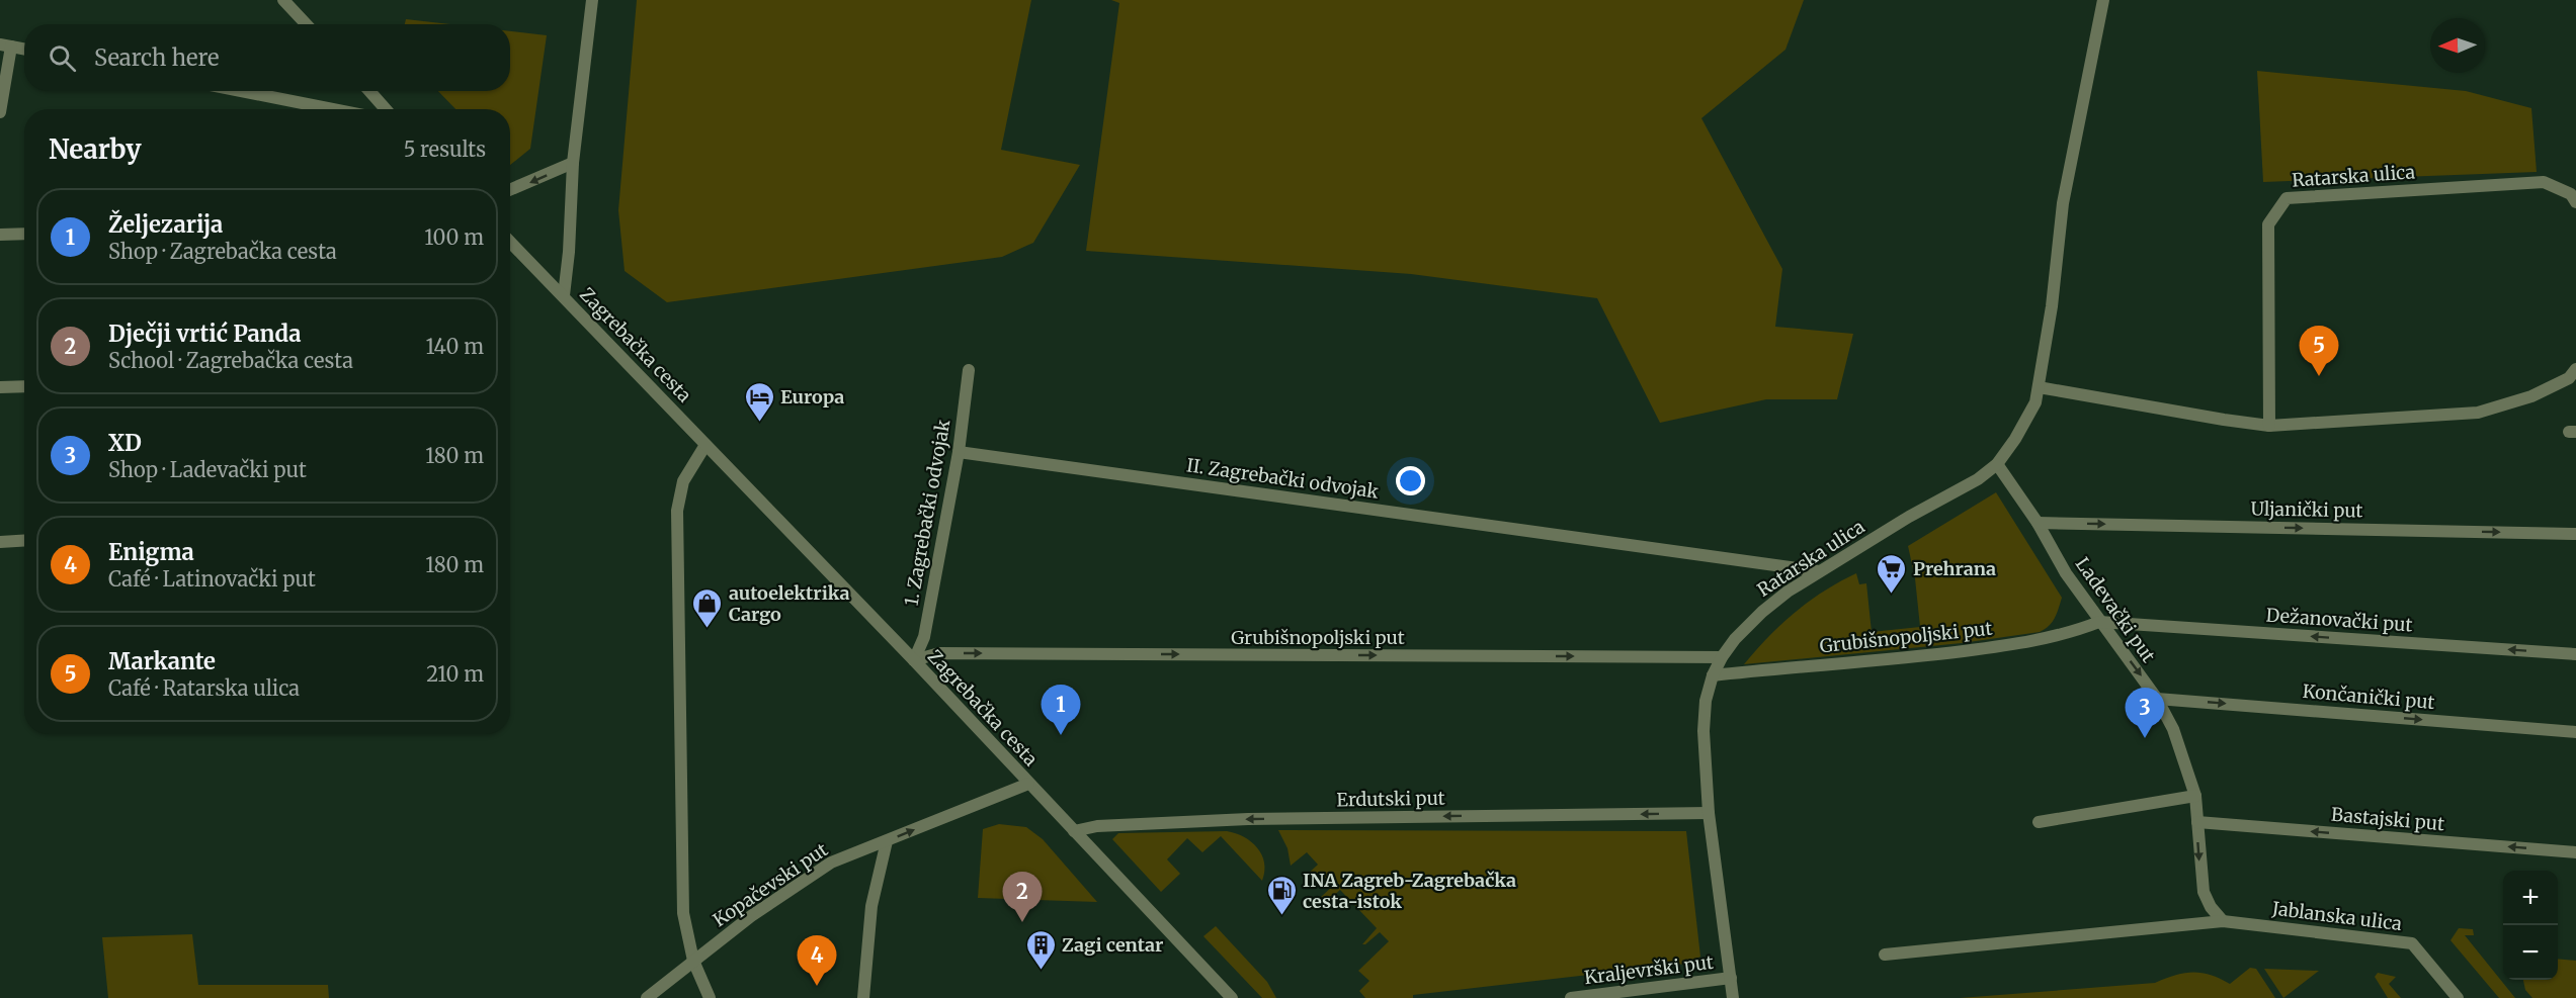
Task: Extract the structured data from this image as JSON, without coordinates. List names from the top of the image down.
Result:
{
  "streets": {
    "street": [
      "Ratarska ulica",
      "Zagrebačka cesta",
      "II. Zagrebački odvojak",
      "Uljanički put",
      "1. Zagrebački odvojak",
      "Ladevački put",
      "Dežanovački put",
      "Grubišnopoljski put",
      "Končanički put",
      "Erdutski put",
      "Bastajski put",
      "Kopačevski put",
      "Jablanska ulica",
      "Kraljevrški put"
    ]
  },
  "crossings": [
    ["Ratarska ulica", "II. Zagrebački odvojak"],
    ["Ratarska ulica", "Ladevački put"],
    ["Ratarska ulica", "Grubišnopoljski put"],
    ["Ratarska ulica", "Erdutski put"],
    ["Ratarska ulica", "Kraljevrški put"],
    ["Zagrebačka cesta", "1. Zagrebački odvojak"],
    ["Zagrebačka cesta", "Grubišnopoljski put"],
    ["Zagrebačka cesta", "Erdutski put"],
    ["Zagrebačka cesta", "Kopačevski put"],
    ["II. Zagrebački odvojak", "1. Zagrebački odvojak"],
    ["Uljanički put", "Ladevački put"],
    ["1. Zagrebački odvojak", "Grubišnopoljski put"],
    ["Ladevački put", "Dežanovački put"],
    ["Ladevački put", "Grubišnopoljski put"],
    ["Ladevački put", "Končanički put"],
    ["Ladevački put", "Bastajski put"],
    ["Ladevački put", "Jablanska ulica"],
    ["Dežanovački put", "Grubišnopoljski put"]
  ],
  "one_way": [
    "Uljanički put",
    "Ladevački put",
    "Dežanovački put",
    "Grubišnopoljski put",
    "Končanički put",
    "Erdutski put",
    "Bastajski put"
  ],
  "places": {
    "hotel": ["Europa"],
    "supermarket": ["Prehrana"],
    "shop": ["autoelektrika Cargo"],
    "fuel station": ["INA Zagreb-Zagrebačka cesta-istok"],
    "building": ["Zagi centar"]
  },
  "north": "left",
  "page": {
    "search": "Search here",
    "heading": ["Nearby", "5 results"],
    "list": [
      {
        "mark": "1",
        "name": "Željezarija",
        "note": "Shop · Zagrebačka cesta",
        "value": "100 m"
      },
      {
        "mark": "2",
        "name": "Dječji vrtić Panda",
        "note": "School · Zagrebačka cesta",
        "value": "140 m"
      },
      {
        "mark": "3",
        "name": "XD",
        "note": "Shop · Ladevački put",
        "value": "180 m"
      },
      {
        "mark": "4",
        "name": "Enigma",
        "note": "Café · Latinovački put",
        "value": "180 m"
      },
      {
        "mark": "5",
        "name": "Markante",
        "note": "Café · Ratarska ulica",
        "value": "210 m"
      }
    ],
    "pins": [
      "5",
      "1",
      "3",
      "2",
      "4"
    ],
    "map_buttons": ["+", "−"]
  }
}
